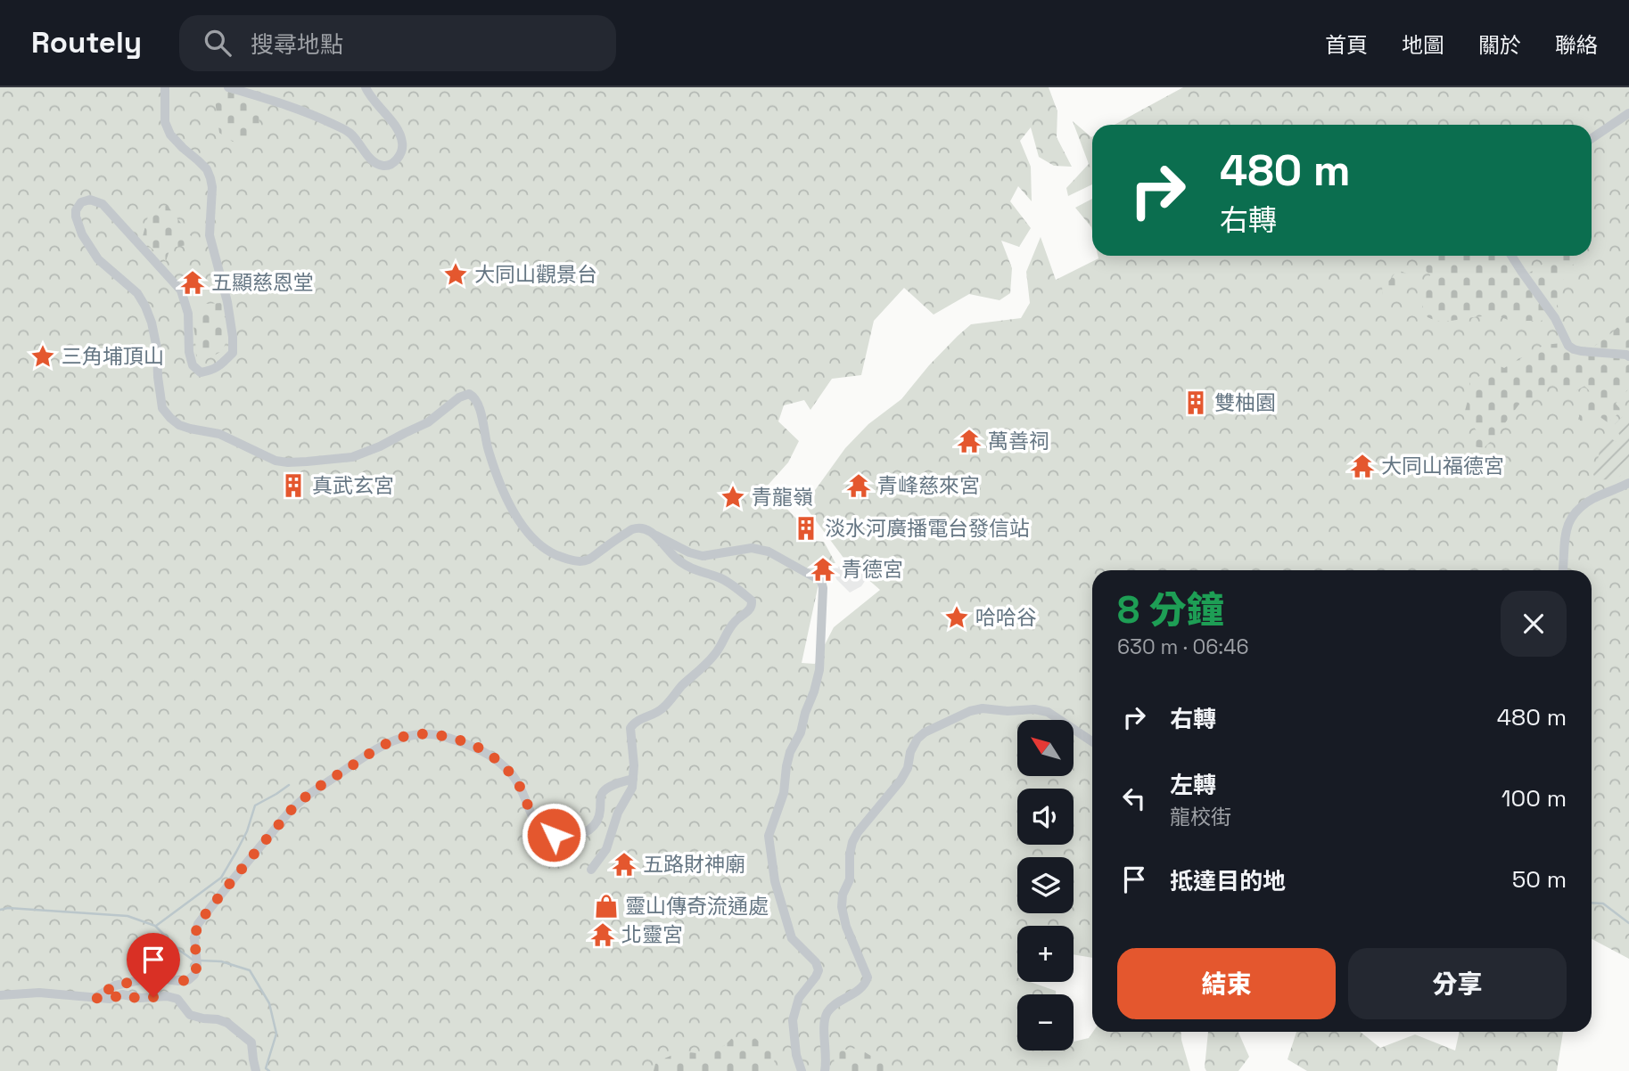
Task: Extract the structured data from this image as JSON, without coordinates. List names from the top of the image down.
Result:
{
  "places": {
    "place": [
      "大同山觀景台",
      "三角埔頂山",
      "青龍嶺",
      "哈哈谷"
    ],
    "temple": [
      "五顯慈恩堂",
      "萬善祠",
      "大同山福德宮",
      "青峰慈來宮",
      "青德宮",
      "五路財神廟",
      "北靈宮"
    ],
    "building": ["雙柚園", "真武玄宮", "淡水河廣播電台發信站"],
    "shop": ["靈山傳奇流通處"]
  },
  "north": "top left",
  "page": {
    "header": "Routely",
    "search": "搜尋地點",
    "nav": [
      "首頁",
      "地圖",
      "關於",
      "聯絡"
    ],
    "turn": ["480 m", "右轉"],
    "heading": ["8 分鐘", "630 m · 06:46"],
    "list": [
      {
        "name": "右轉",
        "value": "480 m"
      },
      {
        "name": "左轉",
        "note": "龍校街",
        "value": "100 m"
      },
      {
        "name": "抵達目的地",
        "value": "50 m"
      }
    ],
    "map_buttons": ["+", "−"],
    "buttons": ["結束", "分享"]
  }
}
